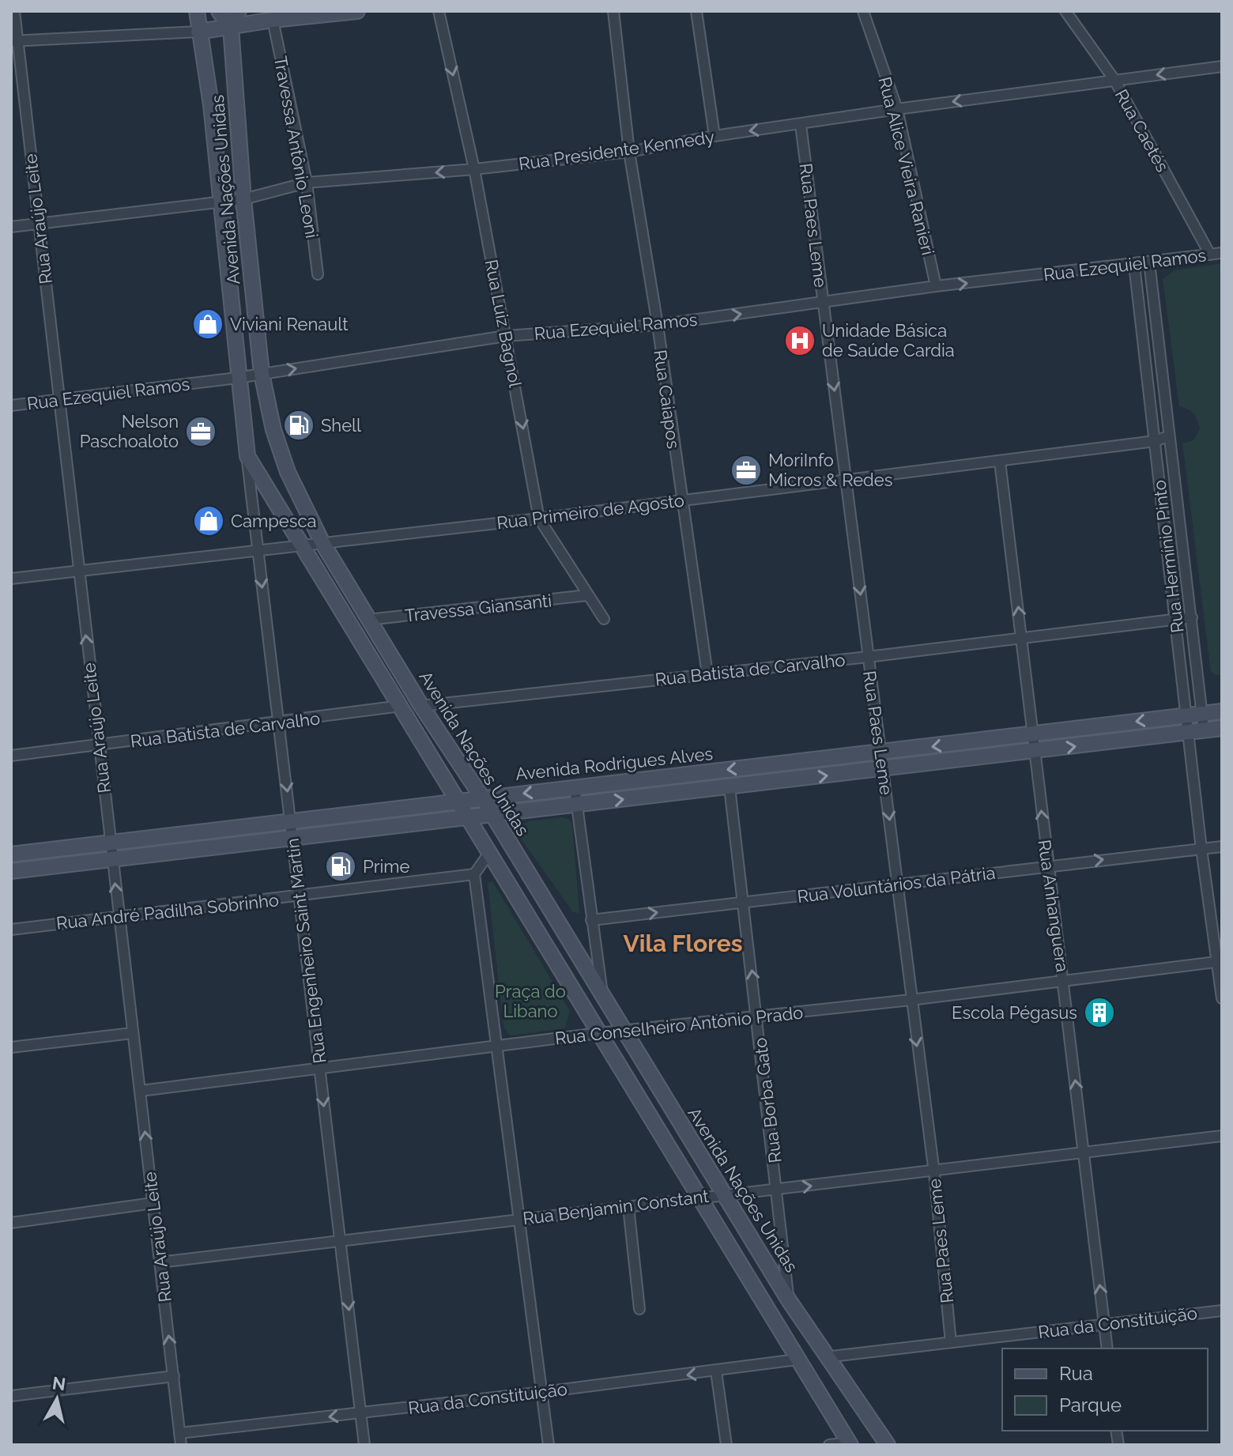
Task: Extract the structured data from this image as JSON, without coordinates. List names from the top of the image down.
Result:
{
  "streets": {
    "main road": ["Avenida Nações Unidas", "Avenida Rodrigues Alves"],
    "street": [
      "Rua Caetés",
      "Travessa Antônio Leoni",
      "Rua Presidente Kennedy",
      "Rua Alice Vieira Ranieri",
      "Rua Araújo Leite",
      "Rua Paes Leme",
      "Rua Ezequiel Ramos",
      "Rua Luiz Bagnol",
      "Rua Caiapos",
      "Rua Primeiro de Agosto",
      "Rua Hermínio Pinto",
      "Travessa Giansanti",
      "Rua Batista de Carvalho",
      "Rua Voluntários da Pátria",
      "Rua Anhanguera",
      "Rua André Padilha Sobrinho",
      "Rua Engenheiro Saint Martin",
      "Rua Conselheiro Antônio Prado",
      "Rua Borba Gato",
      "Rua Benjamin Constant",
      "Rua da Constituição"
    ]
  },
  "crossings": [
    ["Rua Caetés", "Rua Presidente Kennedy"],
    ["Rua Caetés", "Rua Ezequiel Ramos"],
    ["Travessa Antônio Leoni", "Rua Presidente Kennedy"],
    ["Rua Presidente Kennedy", "Rua Alice Vieira Ranieri"],
    ["Rua Presidente Kennedy", "Avenida Nações Unidas"],
    ["Rua Presidente Kennedy", "Rua Araújo Leite"],
    ["Rua Presidente Kennedy", "Rua Paes Leme"],
    ["Rua Presidente Kennedy", "Rua Luiz Bagnol"],
    ["Rua Presidente Kennedy", "Rua Caiapos"],
    ["Rua Alice Vieira Ranieri", "Rua Ezequiel Ramos"],
    ["Avenida Nações Unidas", "Rua Ezequiel Ramos"],
    ["Avenida Nações Unidas", "Rua Primeiro de Agosto"],
    ["Avenida Nações Unidas", "Travessa Giansanti"],
    ["Avenida Nações Unidas", "Rua Batista de Carvalho"],
    ["Avenida Nações Unidas", "Avenida Rodrigues Alves"],
    ["Avenida Nações Unidas", "Rua Engenheiro Saint Martin"],
    ["Avenida Nações Unidas", "Rua Conselheiro Antônio Prado"],
    ["Avenida Nações Unidas", "Rua Borba Gato"],
    ["Avenida Nações Unidas", "Rua Benjamin Constant"],
    ["Avenida Nações Unidas", "Rua da Constituição"],
    ["Rua Araújo Leite", "Rua Ezequiel Ramos"],
    ["Rua Araújo Leite", "Rua Primeiro de Agosto"],
    ["Rua Araújo Leite", "Rua Batista de Carvalho"],
    ["Rua Araújo Leite", "Avenida Rodrigues Alves"],
    ["Rua Araújo Leite", "Rua André Padilha Sobrinho"],
    ["Rua Araújo Leite", "Rua Conselheiro Antônio Prado"],
    ["Rua Araújo Leite", "Rua Benjamin Constant"],
    ["Rua Araújo Leite", "Rua da Constituição"],
    ["Rua Paes Leme", "Rua Ezequiel Ramos"],
    ["Rua Paes Leme", "Rua Primeiro de Agosto"],
    ["Rua Paes Leme", "Rua Batista de Carvalho"],
    ["Rua Paes Leme", "Avenida Rodrigues Alves"],
    ["Rua Paes Leme", "Rua Voluntários da Pátria"],
    ["Rua Paes Leme", "Rua Conselheiro Antônio Prado"],
    ["Rua Paes Leme", "Rua Benjamin Constant"],
    ["Rua Paes Leme", "Rua da Constituição"],
    ["Rua Ezequiel Ramos", "Rua Luiz Bagnol"],
    ["Rua Ezequiel Ramos", "Rua Caiapos"],
    ["Rua Ezequiel Ramos", "Rua Hermínio Pinto"],
    ["Rua Luiz Bagnol", "Rua Primeiro de Agosto"],
    ["Rua Luiz Bagnol", "Travessa Giansanti"],
    ["Rua Caiapos", "Rua Primeiro de Agosto"],
    ["Rua Caiapos", "Rua Batista de Carvalho"],
    ["Rua Primeiro de Agosto", "Rua Hermínio Pinto"],
    ["Rua Primeiro de Agosto", "Rua Anhanguera"],
    ["Rua Primeiro de Agosto", "Rua Engenheiro Saint Martin"],
    ["Rua Hermínio Pinto", "Rua Batista de Carvalho"],
    ["Rua Hermínio Pinto", "Avenida Rodrigues Alves"],
    ["Rua Hermínio Pinto", "Rua Voluntários da Pátria"],
    ["Rua Hermínio Pinto", "Rua Conselheiro Antônio Prado"],
    ["Rua Batista de Carvalho", "Rua Anhanguera"],
    ["Rua Batista de Carvalho", "Rua Engenheiro Saint Martin"],
    ["Avenida Rodrigues Alves", "Rua Anhanguera"],
    ["Avenida Rodrigues Alves", "Rua Engenheiro Saint Martin"],
    ["Avenida Rodrigues Alves", "Rua Borba Gato"],
    ["Rua Voluntários da Pátria", "Rua Anhanguera"],
    ["Rua Voluntários da Pátria", "Rua Borba Gato"],
    ["Rua Anhanguera", "Rua Conselheiro Antônio Prado"],
    ["Rua Anhanguera", "Rua Benjamin Constant"],
    ["Rua Anhanguera", "Rua da Constituição"],
    ["Rua André Padilha Sobrinho", "Rua Engenheiro Saint Martin"],
    ["Rua Engenheiro Saint Martin", "Rua Conselheiro Antônio Prado"],
    ["Rua Engenheiro Saint Martin", "Rua Benjamin Constant"],
    ["Rua Engenheiro Saint Martin", "Rua da Constituição"],
    ["Rua Conselheiro Antônio Prado", "Rua Borba Gato"],
    ["Rua Borba Gato", "Rua Benjamin Constant"]
  ],
  "one_way": [
    "Rua Presidente Kennedy",
    "Rua Paes Leme",
    "Rua Ezequiel Ramos",
    "Rua Luiz Bagnol",
    "Rua Voluntários da Pátria",
    "Rua Anhanguera",
    "Rua Engenheiro Saint Martin"
  ],
  "districts": ["Vila Flores"],
  "parks": ["Praça do Libano"],
  "places": {
    "shop": ["Viviani Renault", "Campesca"],
    "hospital": ["Unidade Básica de Saúde Cardia"],
    "fuel station": ["Shell", "Prime"],
    "office": ["Nelson Paschoaloto", "MoriInfo Micros & Redes"],
    "building": ["Escola Pégasus"]
  },
  "legend": ["Rua", "Parque"],
  "north": "top"
}
